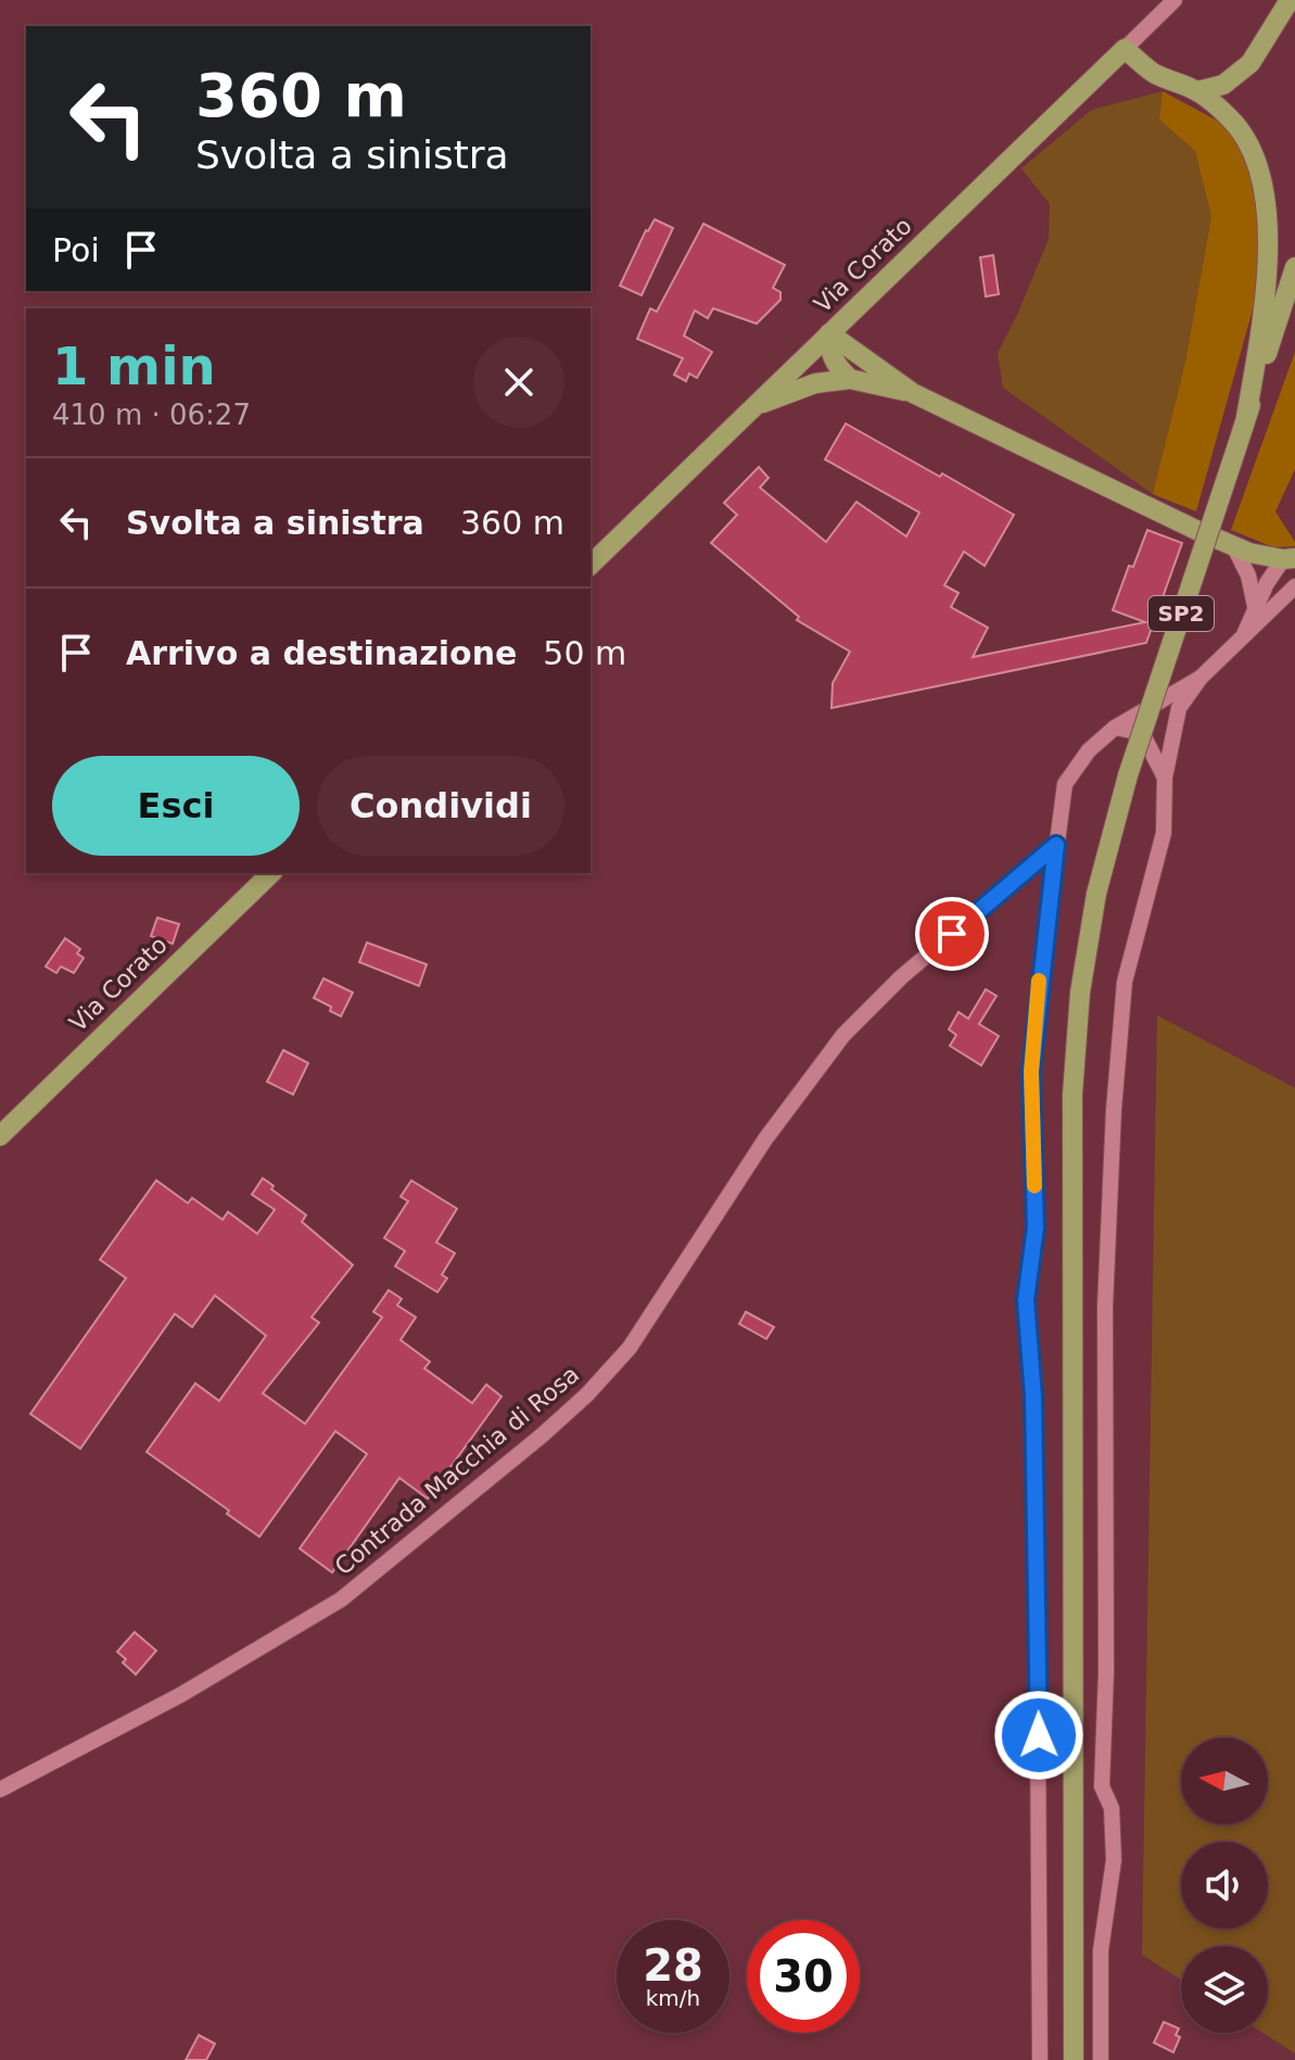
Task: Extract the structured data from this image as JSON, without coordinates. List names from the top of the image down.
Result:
{
  "streets": {
    "main road": ["Via Corato", "SP2"],
    "street": ["Contrada Macchia di Rosa"]
  },
  "north": "left",
  "page": {
    "turn": ["360 m", "Svolta a sinistra"],
    "then": "Poi",
    "heading": ["1 min", "410 m · 06:27"],
    "list": [
      {
        "name": "Svolta a sinistra",
        "value": "360 m"
      },
      {
        "name": "Arrivo a destinazione",
        "value": "50 m"
      }
    ],
    "buttons": ["Esci", "Condividi"],
    "speed": "28 km/h",
    "limit": "30"
  }
}
